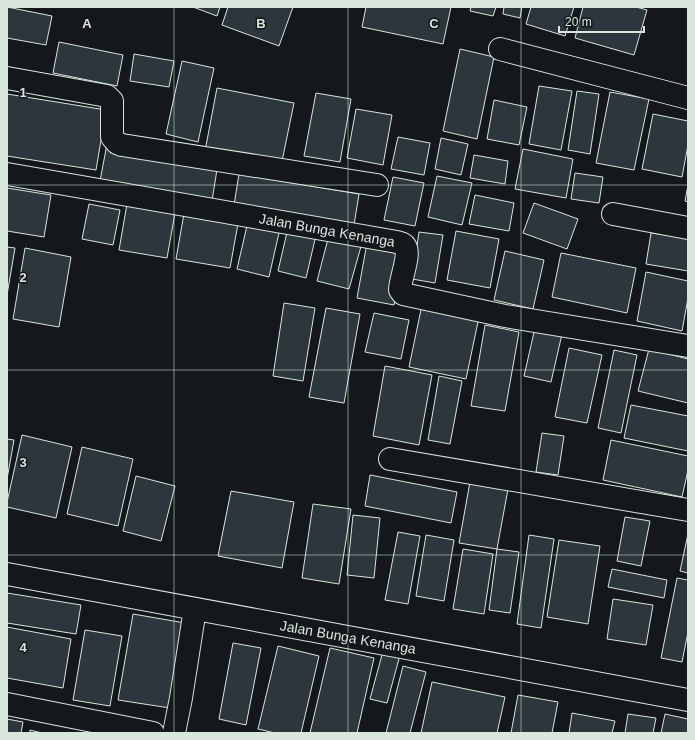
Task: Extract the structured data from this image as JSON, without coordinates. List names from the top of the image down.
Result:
{
  "streets": {
    "street": ["Jalan Bunga Kenanga"]
  },
  "scale_bar": "20 m",
  "grid": {
    "columns": ["A", "B", "C"],
    "rows": [
      "1",
      "2",
      "3",
      "4"
    ]
  }
}
